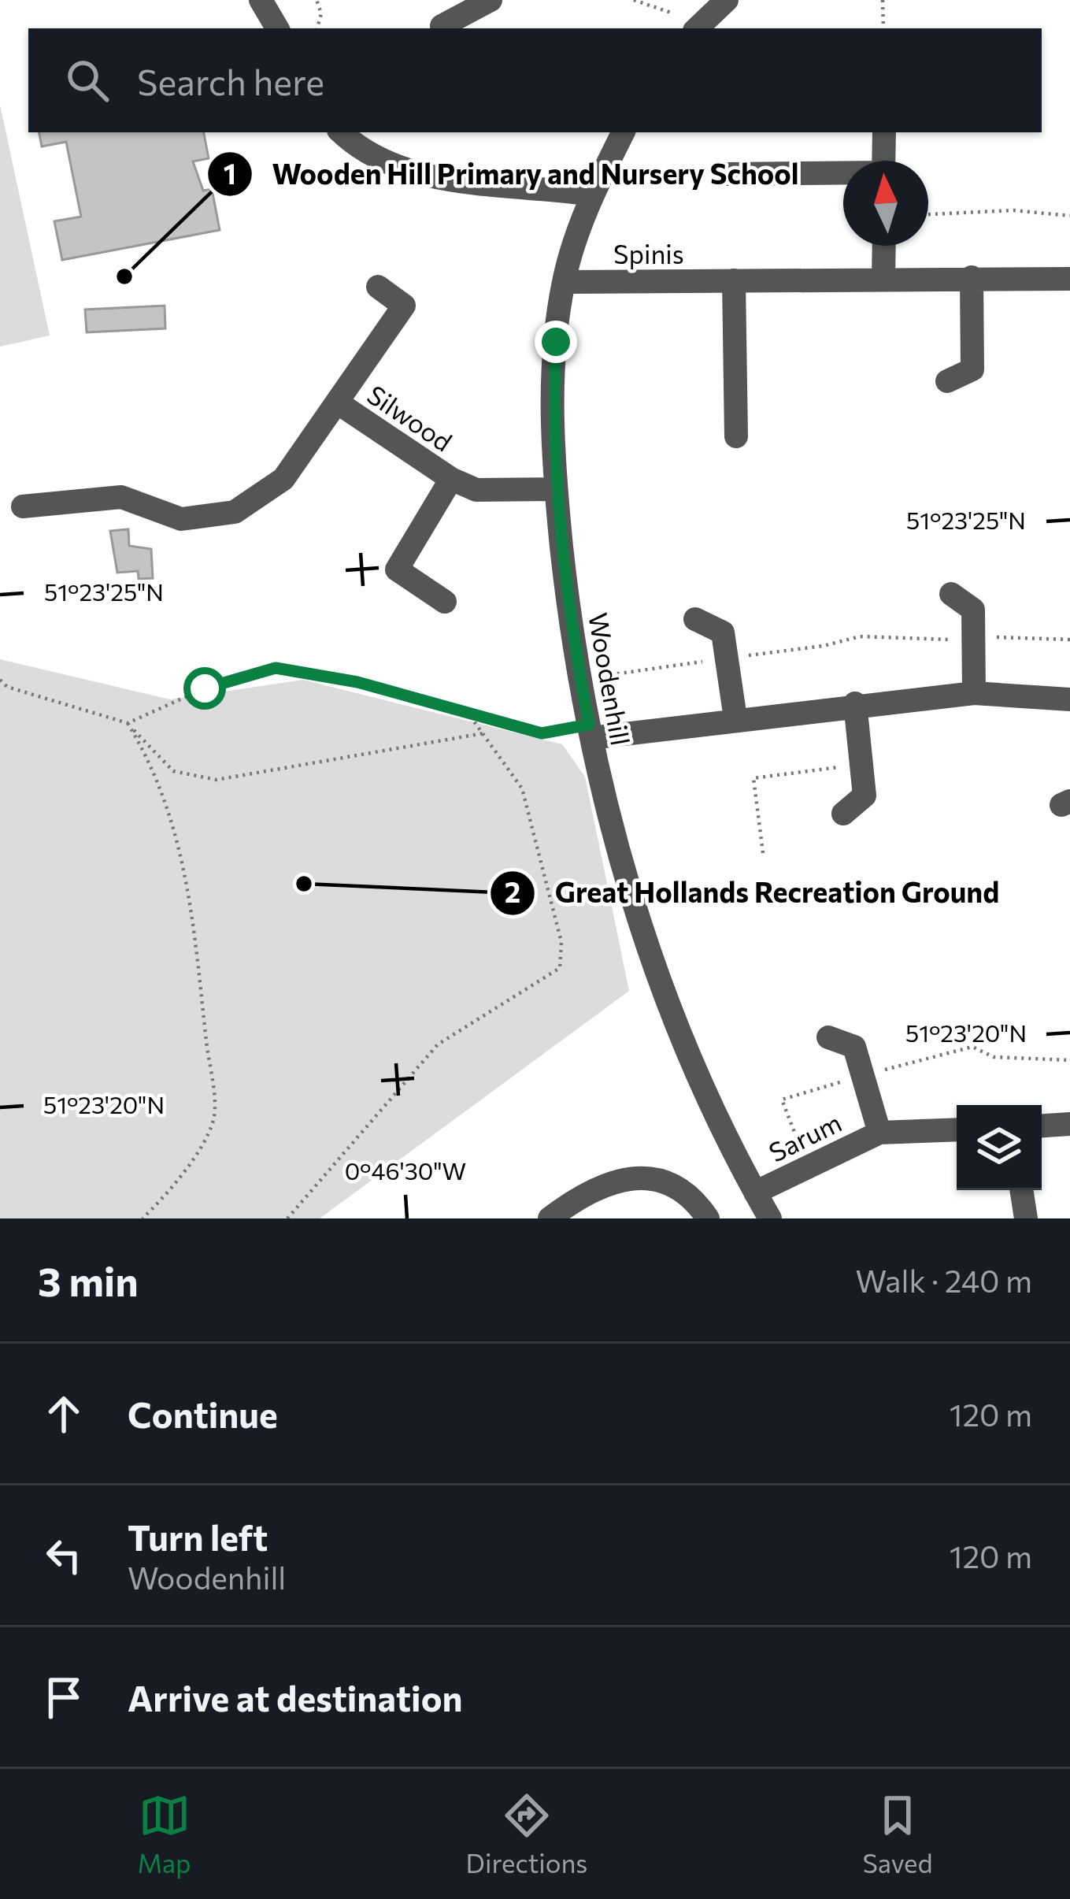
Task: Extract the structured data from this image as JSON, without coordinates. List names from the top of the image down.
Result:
{
  "streets": {
    "street": [
      "Spinis",
      "Silwood",
      "Woodenhill",
      "Sarum"
    ]
  },
  "crossings": [
    ["Spinis", "Woodenhill"],
    ["Silwood", "Woodenhill"],
    ["Woodenhill", "Sarum"]
  ],
  "places": ["Wooden Hill Primary and Nursery School", "Great Hollands Recreation Ground"],
  "north": "top",
  "page": {
    "search": "Search here",
    "heading": ["3 min", "Walk · 240 m"],
    "list": [
      ["Continue", "120 m"],
      ["Turn left", "Woodenhill", "120 m"],
      "Arrive at destination"
    ],
    "nav": ["Map", "Directions", "Saved"]
  },
  "coordinates": ["51°23'25\"N", "51°23'20\"N", "0°46'30\"W"]
}
